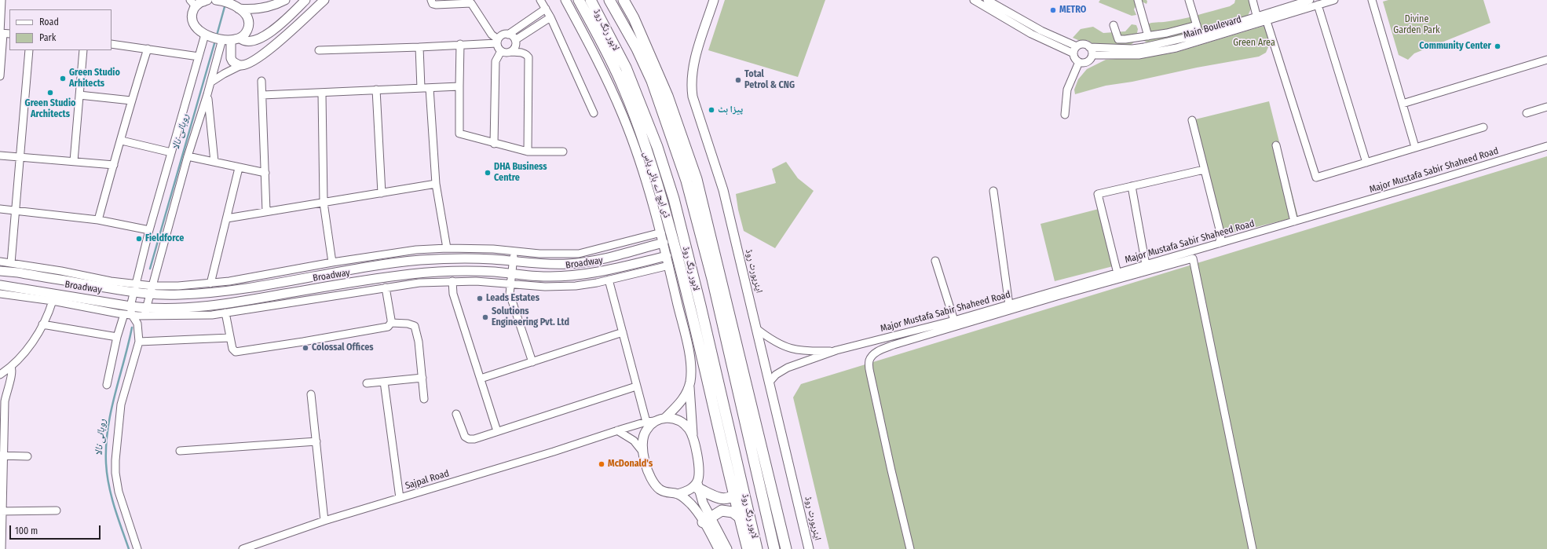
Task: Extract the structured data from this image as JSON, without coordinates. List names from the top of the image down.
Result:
{
  "streets": {
    "highway": ["لاہور رنگ روڈ"],
    "main road": ["ڈی ایچ اے بائی پاس", "Broadway", "ایئرپورٹ روڈ"],
    "street": ["Main Boulevard", "Major Mustafa Sabir Shaheed Road", "Sajpal Road"]
  },
  "crossings": [
    ["ڈی ایچ اے بائی پاس", "Broadway"]
  ],
  "water": ["روہائی نالا"],
  "parks": ["Divine Garden Park", "Green Area"],
  "places": [
    "METRO",
    "Community Center",
    "Green Studio Arhitects",
    "Total Petrol & CNG",
    "Green Studio Architects",
    "پیزا ہٹ",
    "DHA Business Centre",
    "Fieldforce",
    "Leads Estates",
    "Solutions Engineering Pvt. Ltd",
    "Colossal Offices",
    "McDonald's"
  ],
  "legend": ["Road", "Park"],
  "scale_bar": "100 m"
}
